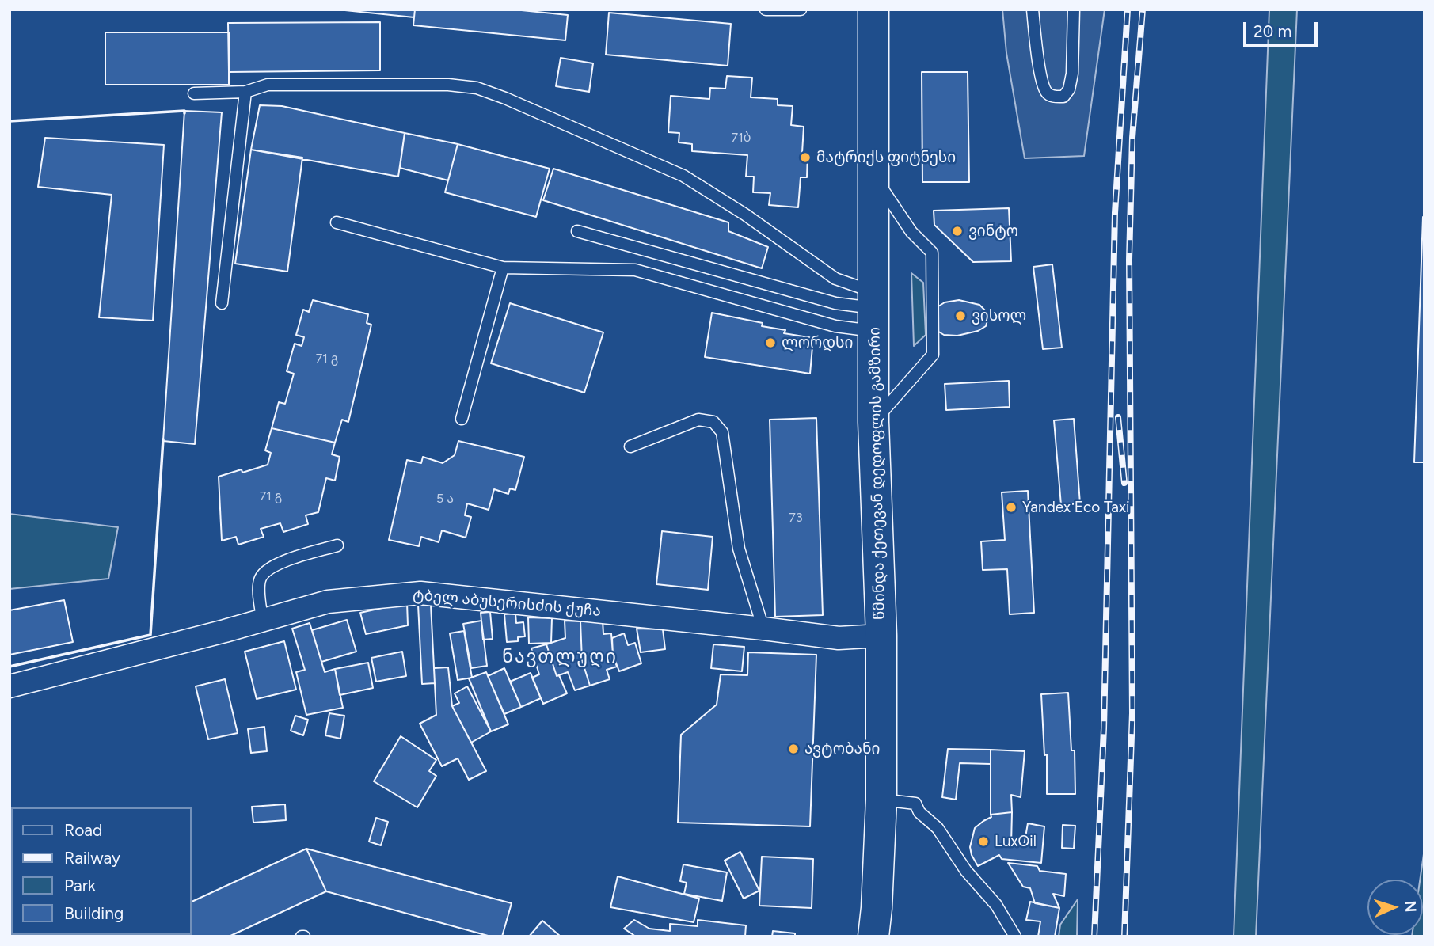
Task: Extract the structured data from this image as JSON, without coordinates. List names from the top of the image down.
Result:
{
  "streets": {
    "main road": ["წმინდა ქეთევან დედოფლის გამზირი"],
    "street": ["ტბელ აბუსერისძის ქუჩა"]
  },
  "crossings": [
    ["წმინდა ქეთევან დედოფლის გამზირი", "ტბელ აბუსერისძის ქუჩა"]
  ],
  "districts": ["ნავთლუღი"],
  "places": [
    "მატრიქს ფიტნესი",
    "ვინტო",
    "ვისოლ",
    "ლორდსი",
    "Yandex Eco Taxi",
    "ავტობანი",
    "LuxOil"
  ],
  "house_numbers": [
    "71ბ",
    "71 გ",
    "71 გ",
    "5 ა",
    "73"
  ],
  "legend": [
    "Road",
    "Railway",
    "Park",
    "Building"
  ],
  "scale_bar": "20 m",
  "north": "right"
}
